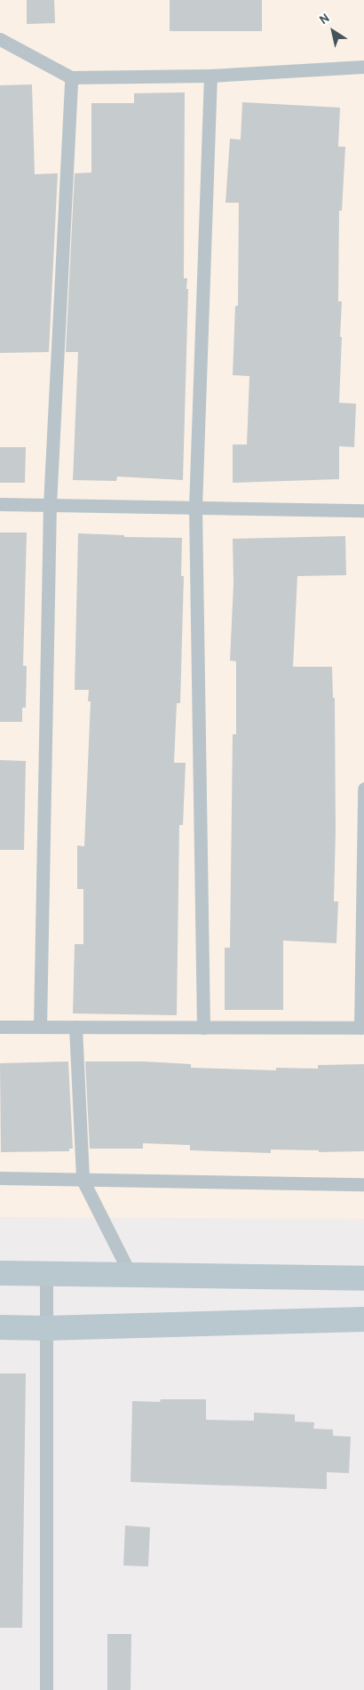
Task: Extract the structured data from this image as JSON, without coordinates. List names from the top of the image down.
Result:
{
  "north": "top left"
}
